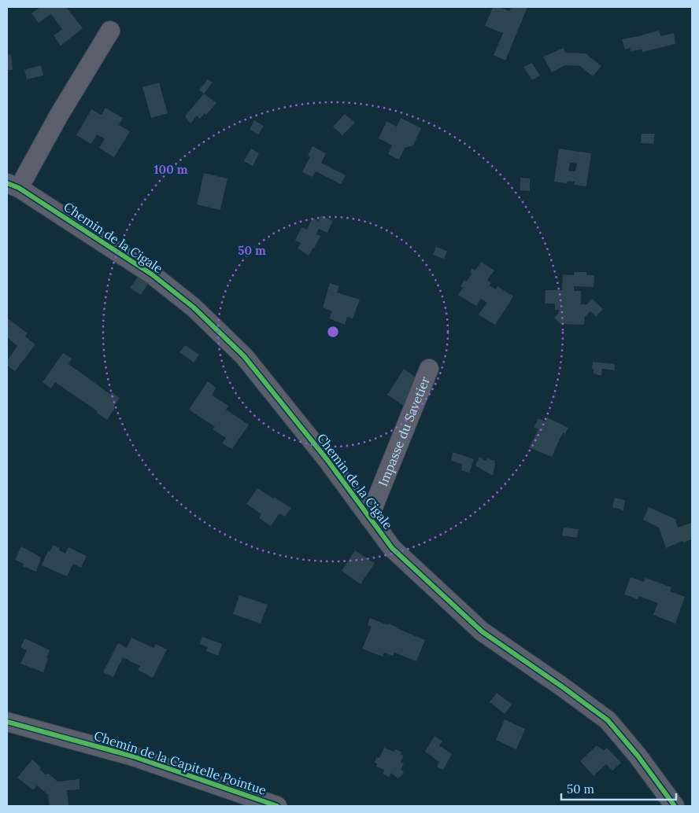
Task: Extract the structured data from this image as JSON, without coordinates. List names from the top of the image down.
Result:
{
  "streets": {
    "street": ["Chemin de la Cigale", "Impasse du Savetier", "Chemin de la Capitelle Pointue"]
  },
  "crossings": [
    ["Chemin de la Cigale", "Impasse du Savetier"]
  ],
  "scale_bar": "50 m",
  "rings": ["100 m", "50 m"]
}
